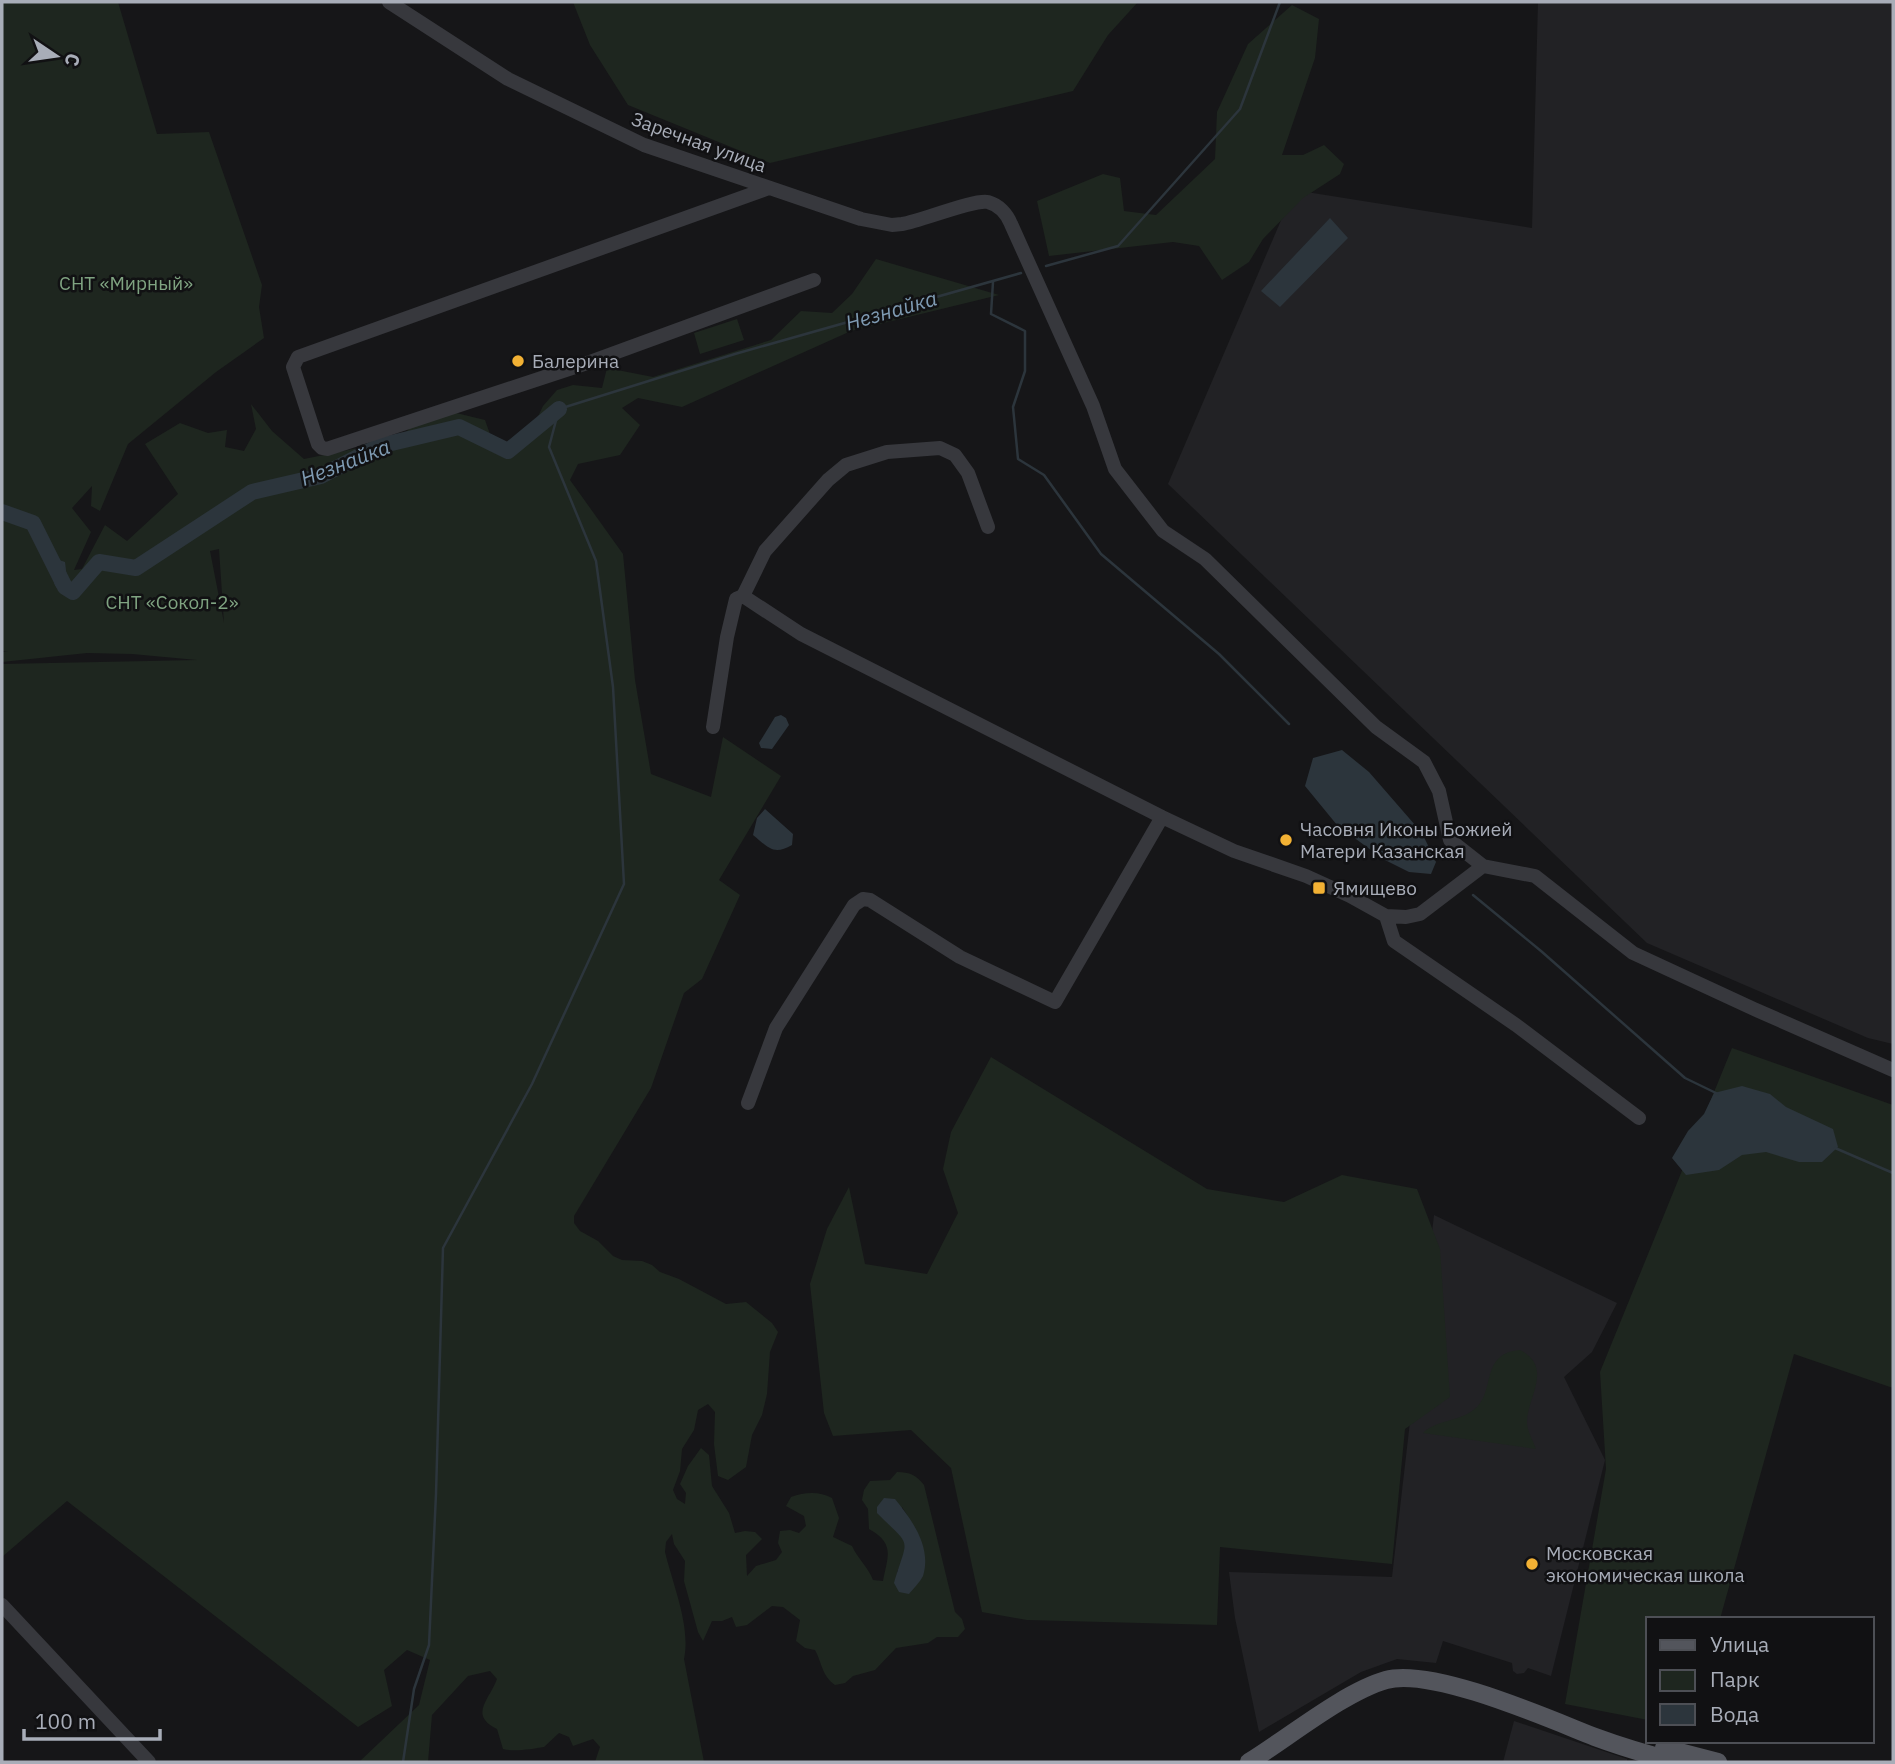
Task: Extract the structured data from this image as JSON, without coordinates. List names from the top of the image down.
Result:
{
  "streets": {
    "street": ["Заречная улица"]
  },
  "water": ["Незнайка"],
  "parks": ["СНТ «Мирный»", "СНТ «Сокол-2»"],
  "places": {
    "other": ["Балерина", "Часовня Иконы Божией Матери Казанская", "Московская экономическая школа"],
    "transit": ["Ямищево"]
  },
  "legend": ["Улица", "Парк", "Вода"],
  "scale_bar": "100 m",
  "north": "right"
}
